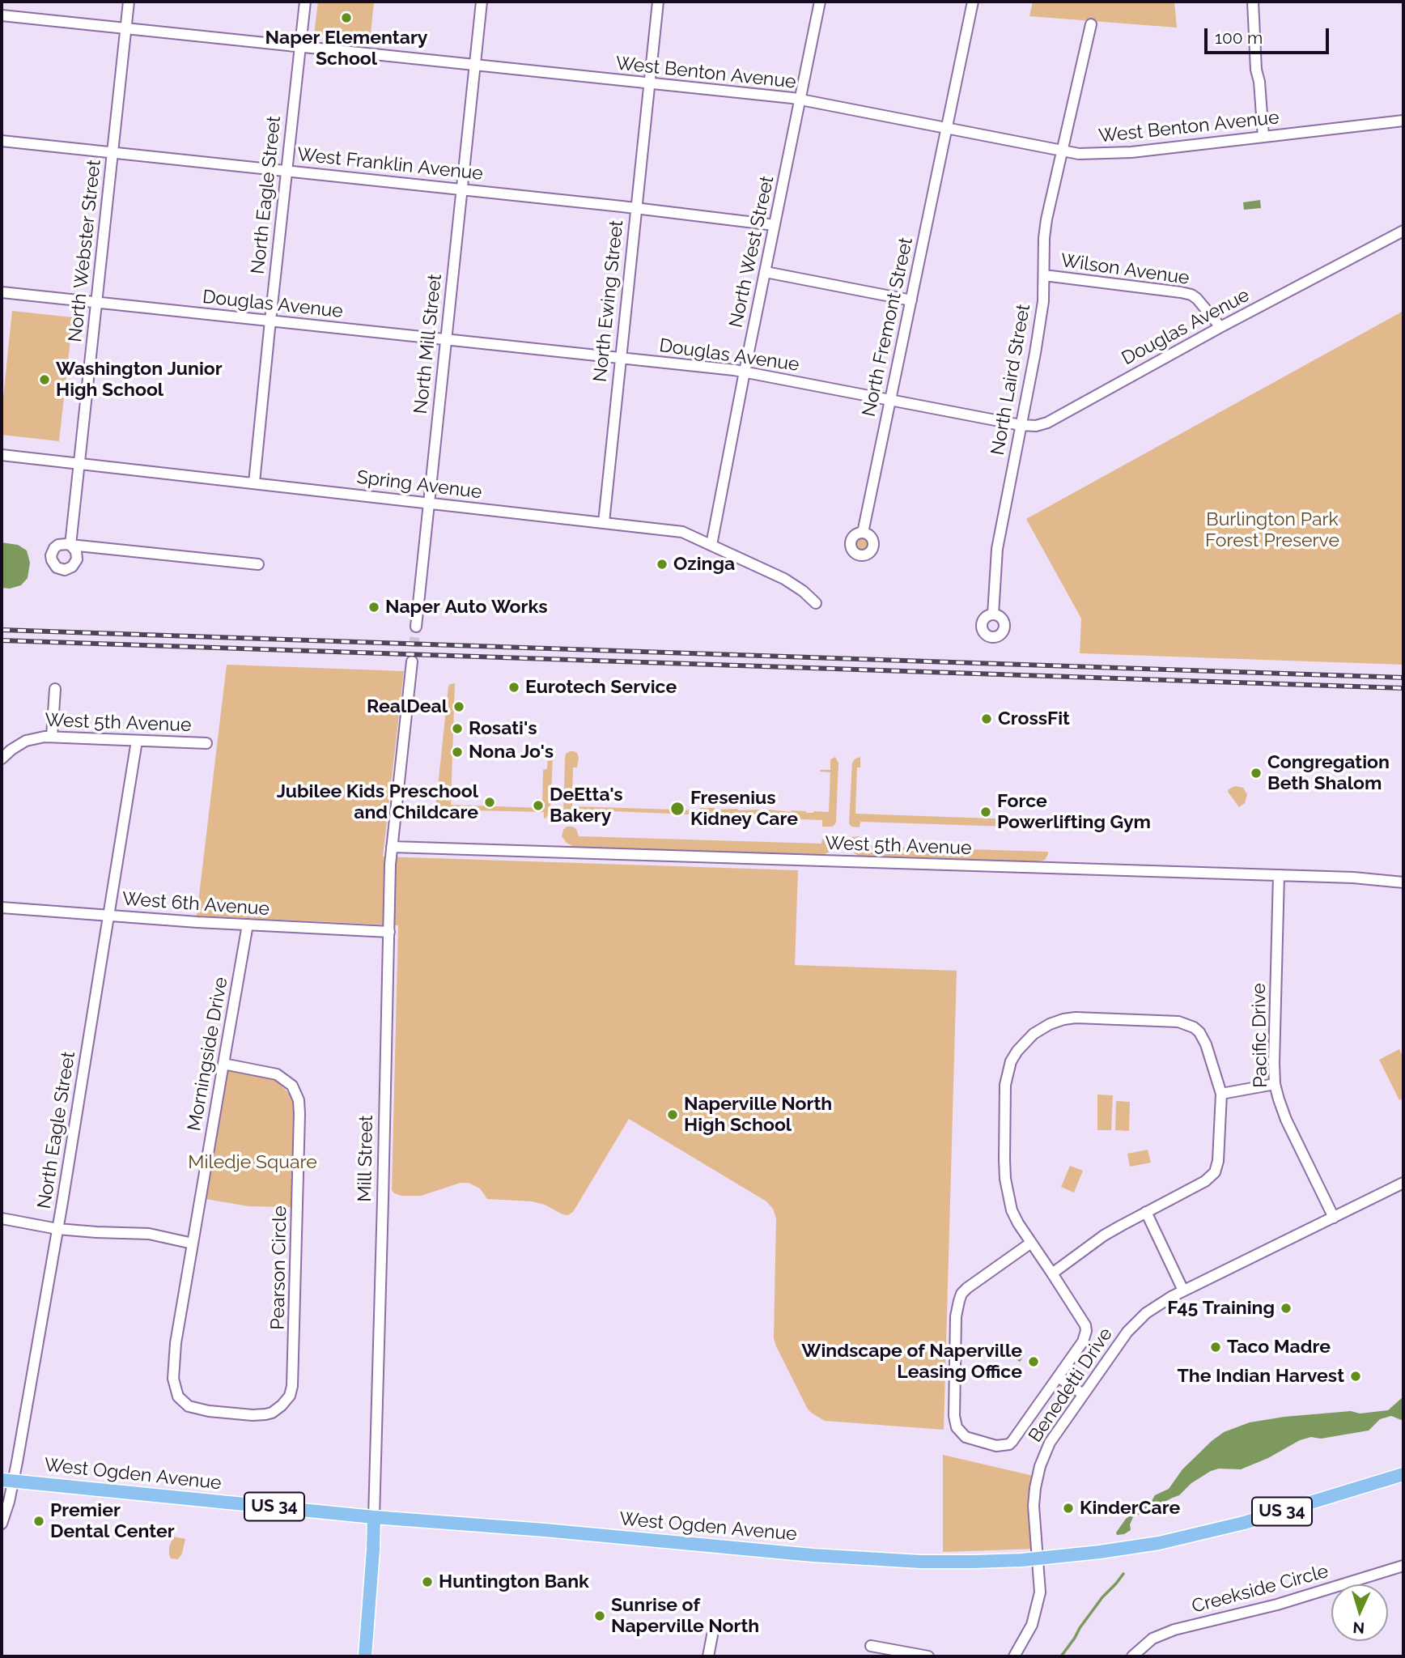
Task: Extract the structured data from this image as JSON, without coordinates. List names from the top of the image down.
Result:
{
  "streets": {
    "main road": ["Mill Street", "West Ogden Avenue", "US 34"],
    "street": [
      "West Benton Avenue",
      "West Franklin Avenue",
      "North Eagle Street",
      "North Webster Street",
      "North West Street",
      "Wilson Avenue",
      "North Ewing Street",
      "Douglas Avenue",
      "North Fremont Street",
      "North Mill Street",
      "North Laird Street",
      "Spring Avenue",
      "West 5th Avenue",
      "West 6th Avenue",
      "Pacific Drive",
      "Morningside Drive",
      "Pearson Circle",
      "Benedetti Drive",
      "Creekside Circle"
    ]
  },
  "crossings": [
    ["West Benton Avenue", "North Eagle Street"],
    ["West Benton Avenue", "North Webster Street"],
    ["West Benton Avenue", "North West Street"],
    ["West Benton Avenue", "North Ewing Street"],
    ["West Benton Avenue", "North Fremont Street"],
    ["West Benton Avenue", "North Mill Street"],
    ["West Benton Avenue", "North Laird Street"],
    ["West Franklin Avenue", "North Eagle Street"],
    ["West Franklin Avenue", "North Webster Street"],
    ["West Franklin Avenue", "North West Street"],
    ["West Franklin Avenue", "North Ewing Street"],
    ["West Franklin Avenue", "North Mill Street"],
    ["North Eagle Street", "Douglas Avenue"],
    ["North Eagle Street", "Spring Avenue"],
    ["North Eagle Street", "West 5th Avenue"],
    ["North Eagle Street", "West 6th Avenue"],
    ["North Eagle Street", "West Ogden Avenue"],
    ["North Webster Street", "Douglas Avenue"],
    ["North Webster Street", "Spring Avenue"],
    ["North West Street", "Douglas Avenue"],
    ["North West Street", "Spring Avenue"],
    ["Wilson Avenue", "Douglas Avenue"],
    ["Wilson Avenue", "North Laird Street"],
    ["North Ewing Street", "Douglas Avenue"],
    ["North Ewing Street", "Spring Avenue"],
    ["Douglas Avenue", "North Fremont Street"],
    ["Douglas Avenue", "North Mill Street"],
    ["Douglas Avenue", "North Laird Street"],
    ["North Mill Street", "Spring Avenue"],
    ["West 5th Avenue", "Pacific Drive"],
    ["West 5th Avenue", "Mill Street"],
    ["West 6th Avenue", "Morningside Drive"],
    ["West 6th Avenue", "Mill Street"],
    ["Pacific Drive", "Benedetti Drive"],
    ["Morningside Drive", "Pearson Circle"],
    ["Mill Street", "West Ogden Avenue"],
    ["Benedetti Drive", "West Ogden Avenue"]
  ],
  "parks": ["Burlington Park Forest Preserve", "Miledje Square"],
  "places": [
    "Naper Elementary School",
    "Washington Junior High School",
    "Ozinga",
    "Naper Auto Works",
    "Eurotech Service",
    "RealDeal",
    "CrossFit",
    "Rosati's",
    "Nona Jo's",
    "Congregation Beth Shalom",
    "Jubilee Kids Preschool and Childcare",
    "DeEtta's Bakery",
    "Fresenius Kidney Care",
    "Force Powerlifting Gym",
    "Naperville North High School",
    "F45 Training",
    "Taco Madre",
    "Windscape of Naperville Leasing Office",
    "The Indian Harvest",
    "KinderCare",
    "Premier Dental Center",
    "Huntington Bank",
    "Sunrise of Naperville North"
  ],
  "scale_bar": "100 m",
  "north": "bottom"
}
